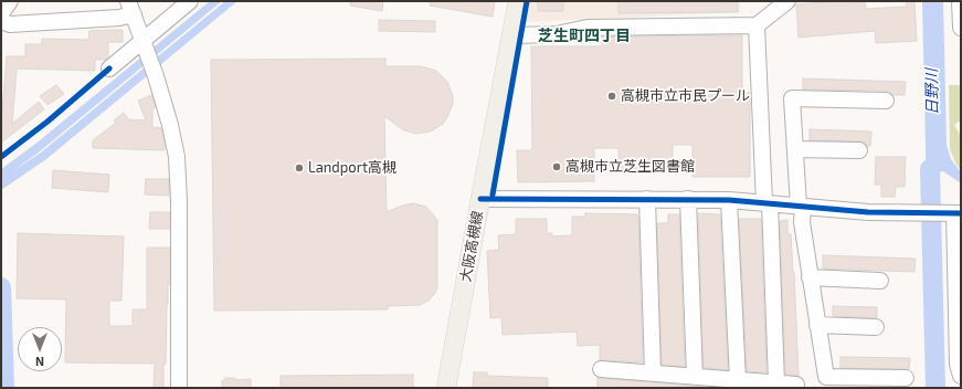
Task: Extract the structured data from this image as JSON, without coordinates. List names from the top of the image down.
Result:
{
  "streets": {
    "main road": ["大阪高槻線"]
  },
  "districts": ["芝生町四丁目"],
  "water": ["日野川"],
  "places": ["高槻市立市民プール", "高槻市立芝生図書館", "Landport高槻"],
  "north": "bottom"
}
